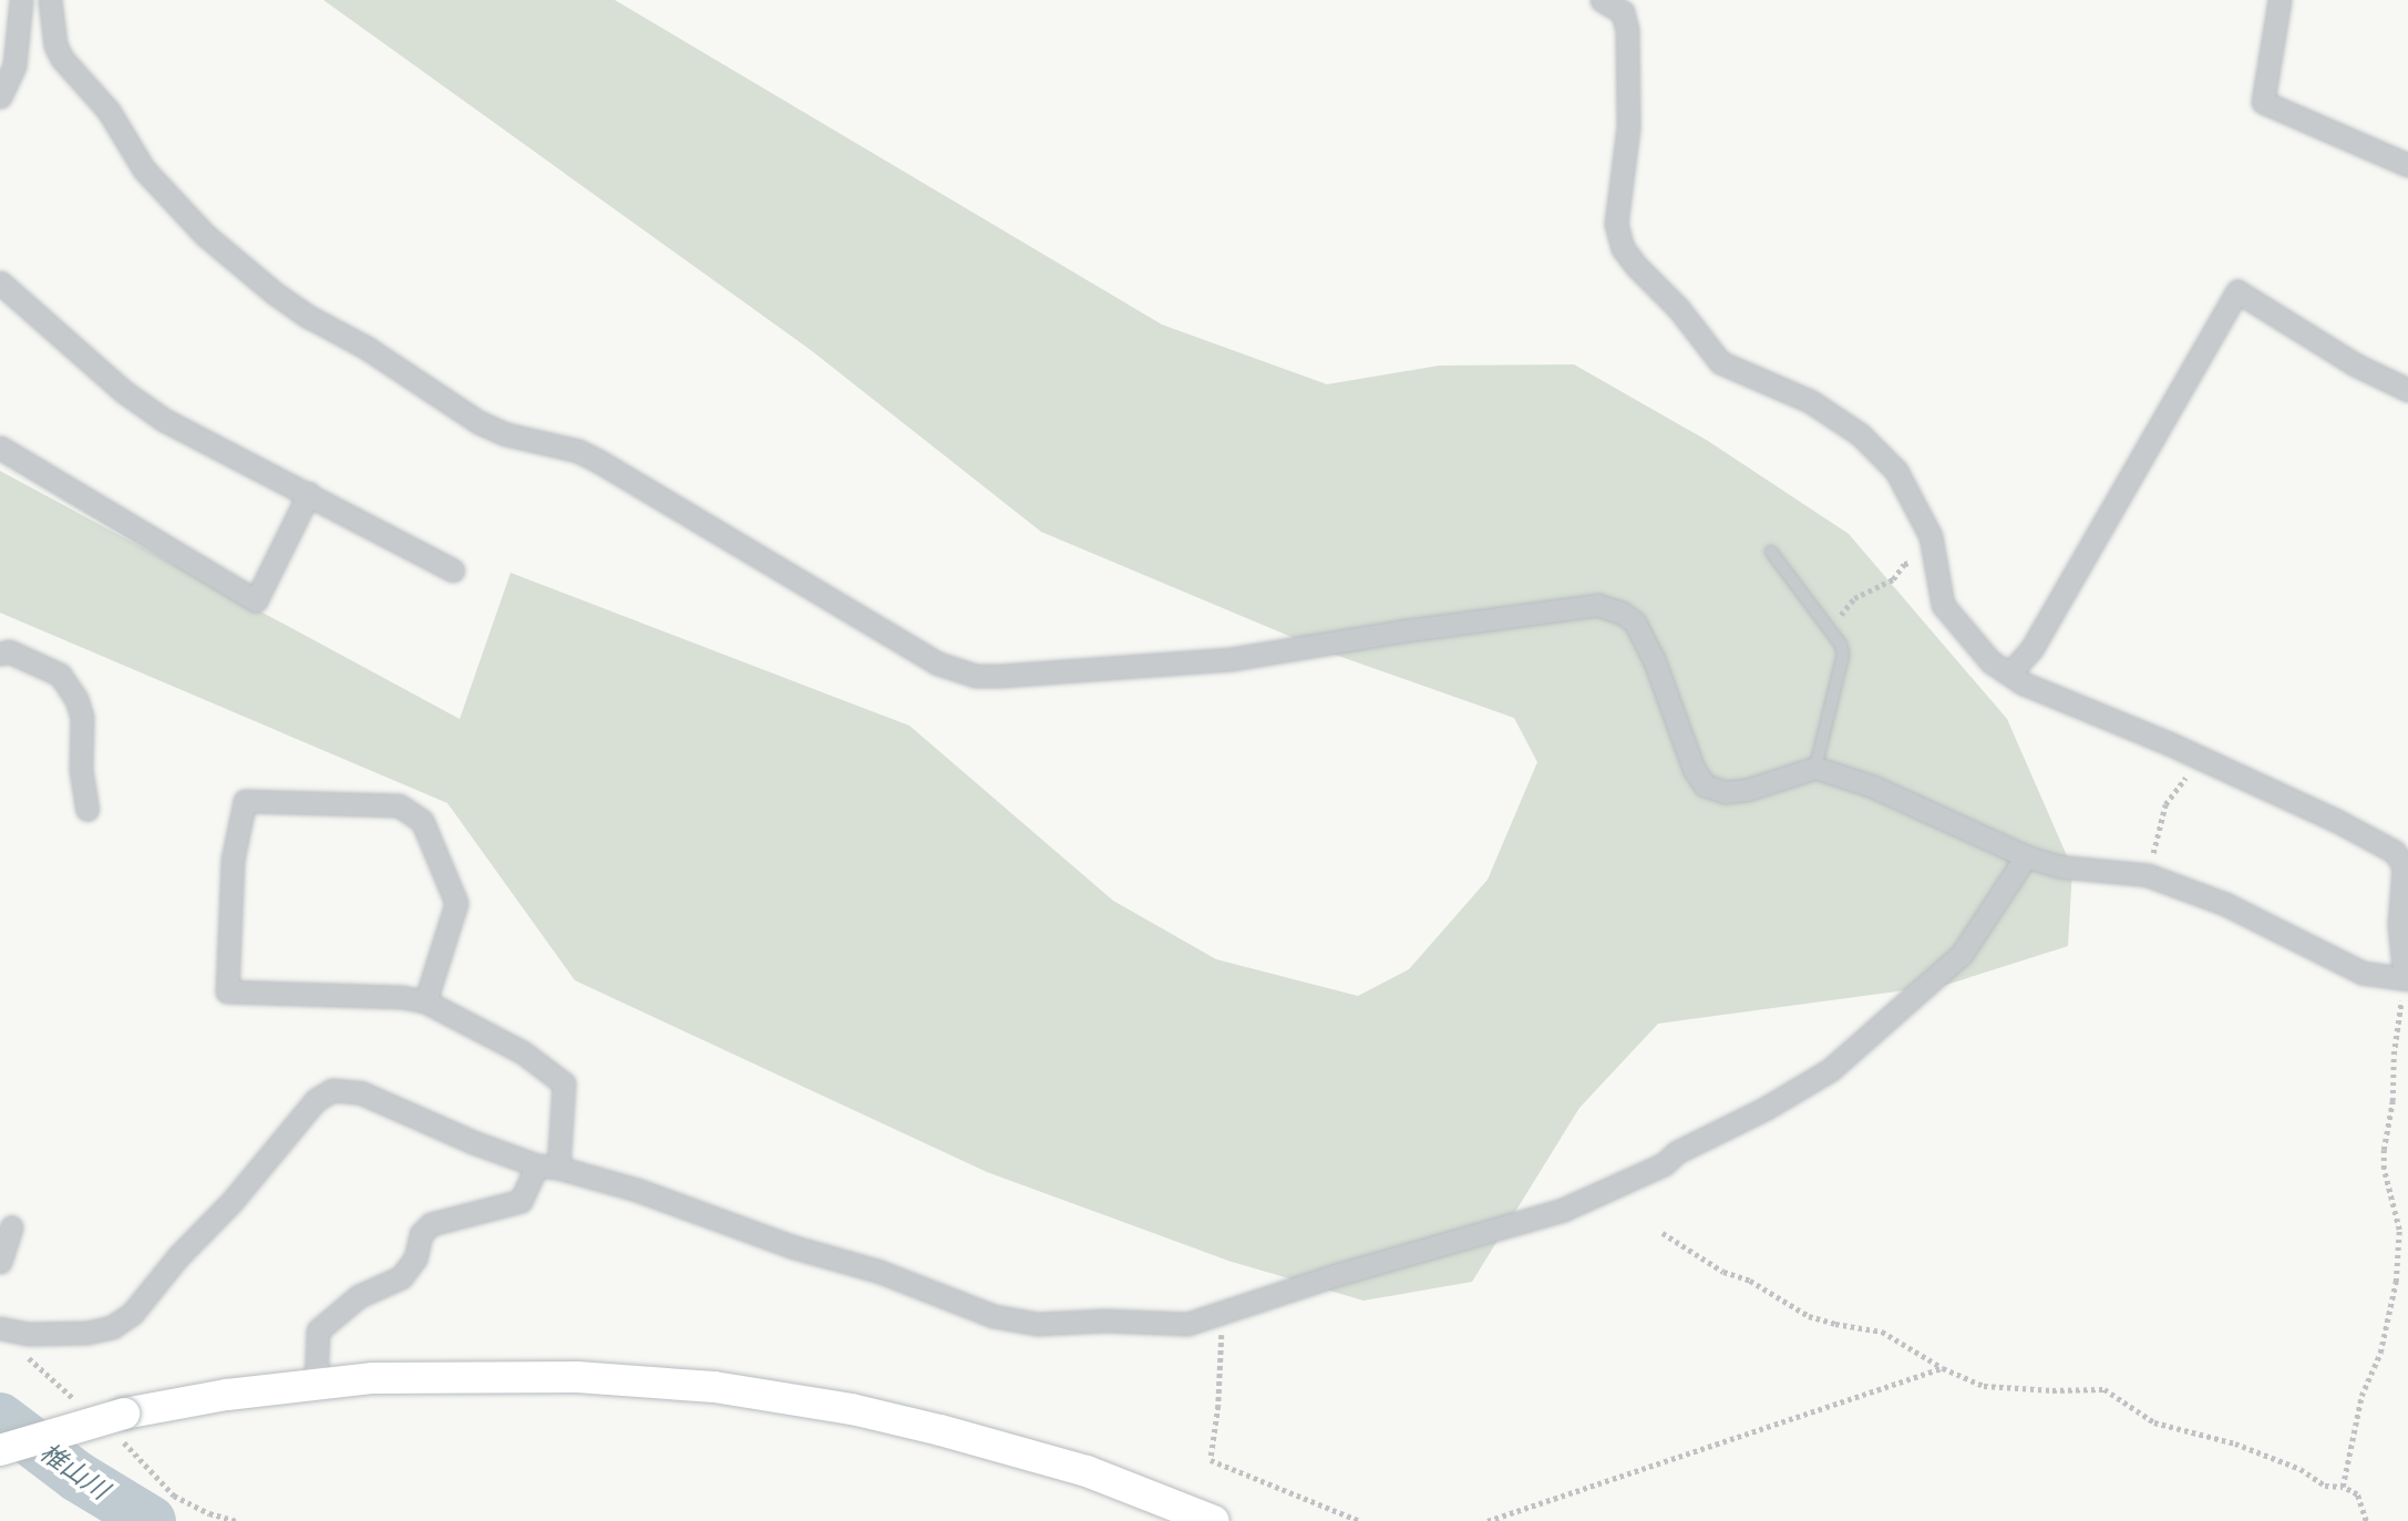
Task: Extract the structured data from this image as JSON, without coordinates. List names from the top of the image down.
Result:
{
  "water": ["椎山川"]
}
